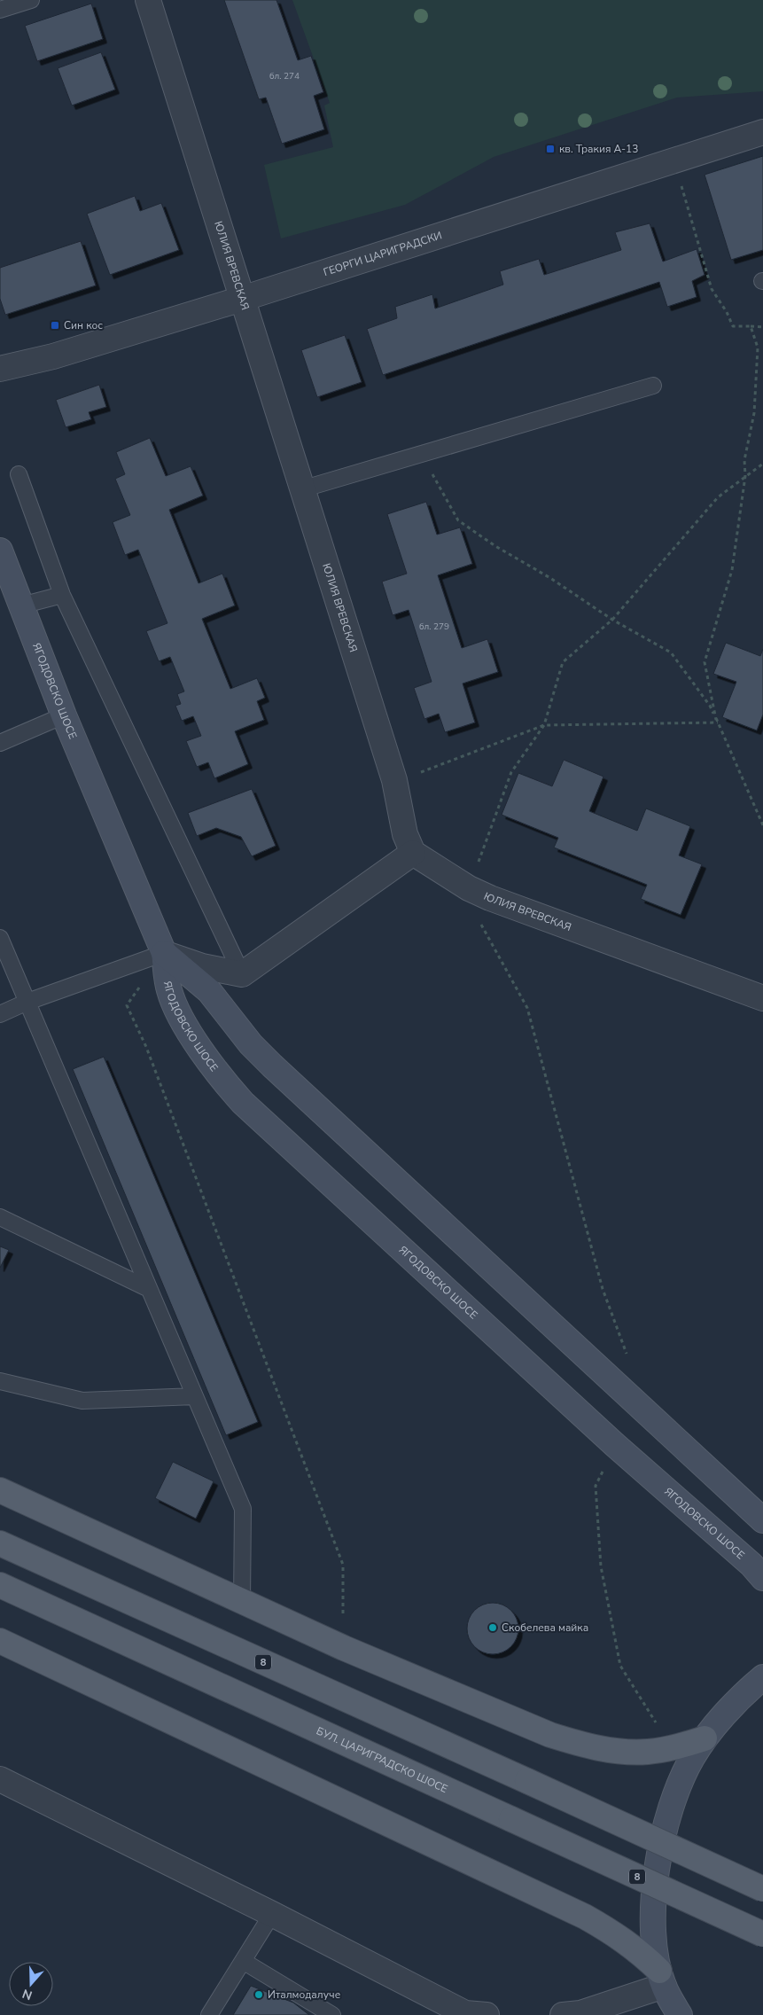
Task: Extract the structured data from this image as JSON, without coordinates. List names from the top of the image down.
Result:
{
  "streets": {
    "main road": ["8", "БУЛ. ЦАРИГРАДСКО ШОСЕ"],
    "street": ["ГЕОРГИ ЦАРИГРАДСКИ", "ЮЛИЯ ВРЕВСКАЯ", "ЯГОДОВСКО ШОСЕ"]
  },
  "crossings": [
    ["ГЕОРГИ ЦАРИГРАДСКИ", "ЮЛИЯ ВРЕВСКАЯ"]
  ],
  "places": {
    "transit": ["кв. Тракия А-13", "Син кос"],
    "other": ["Скобелева майка", "Италмодалуче"]
  },
  "house_numbers": ["бл. 274", "бл. 279"],
  "north": "bottom"
}
